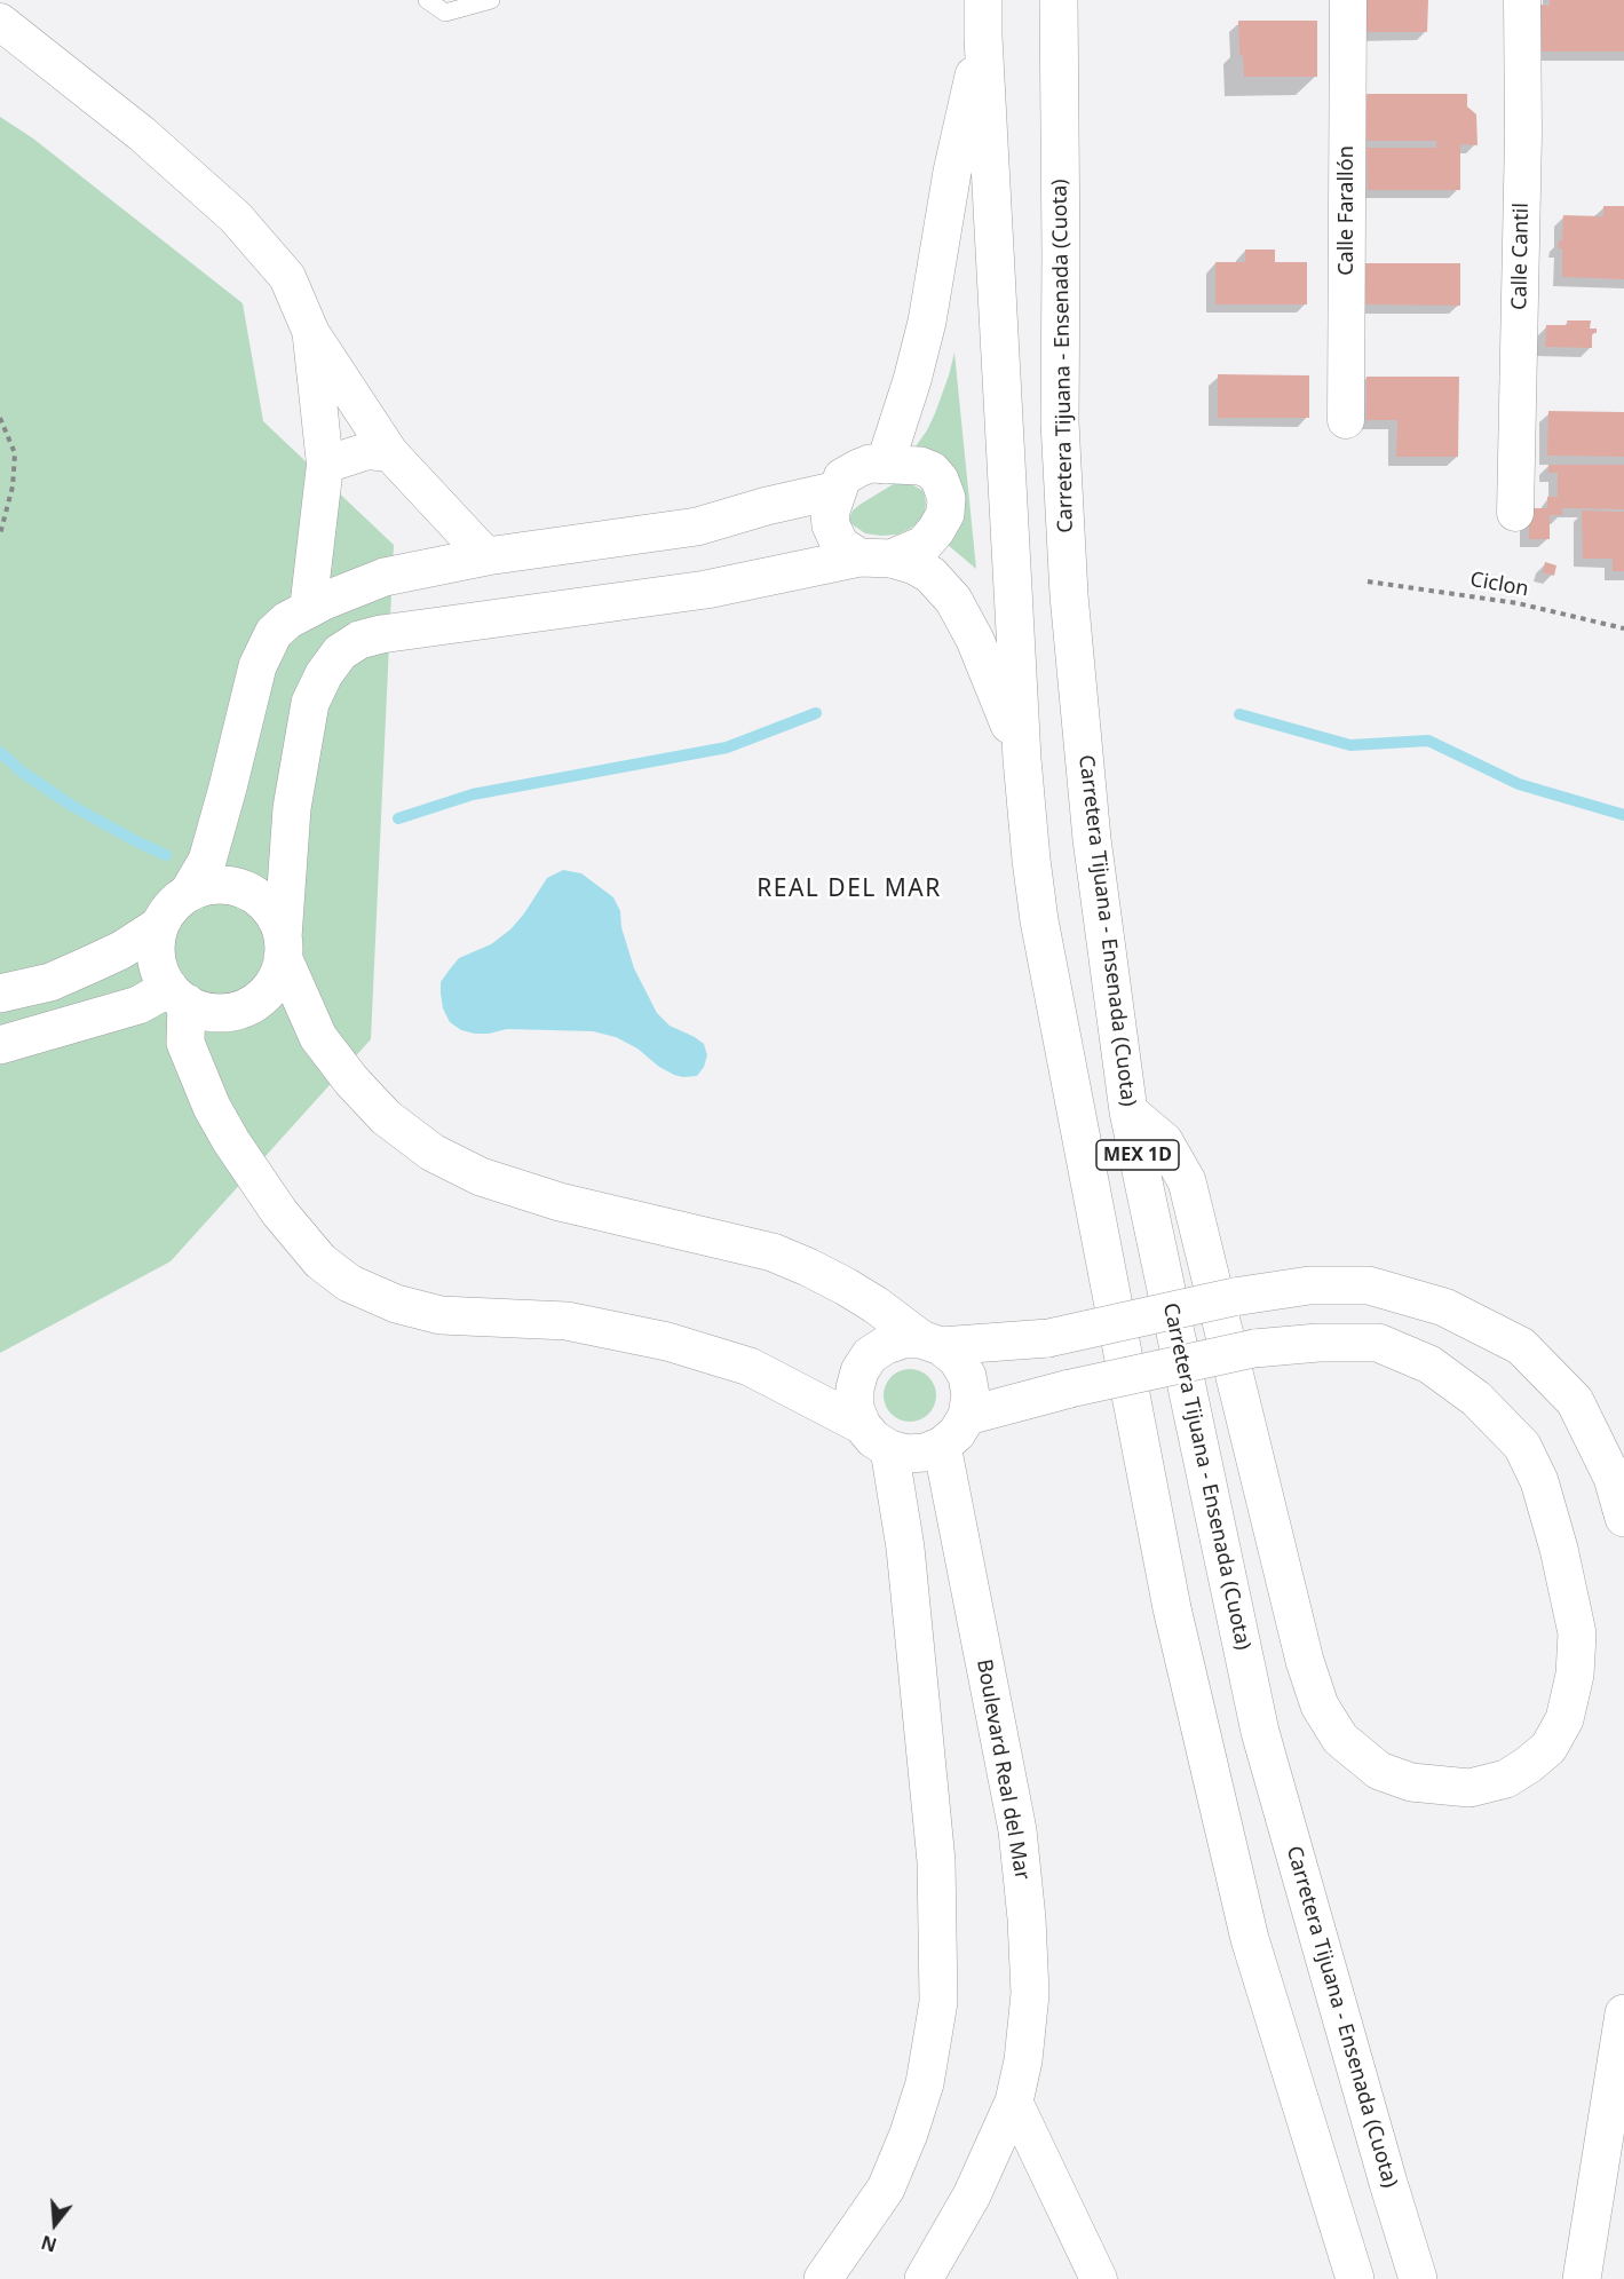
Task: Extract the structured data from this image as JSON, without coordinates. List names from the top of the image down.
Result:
{
  "streets": {
    "main road": ["Carretera Tijuana - Ensenada (Cuota)", "MEX 1D", "Boulevard Real del Mar"],
    "street": ["Calle Farallón", "Calle Cantil"],
    "path": ["Ciclon"]
  },
  "districts": ["REAL DEL MAR"],
  "north": "bottom"
}
